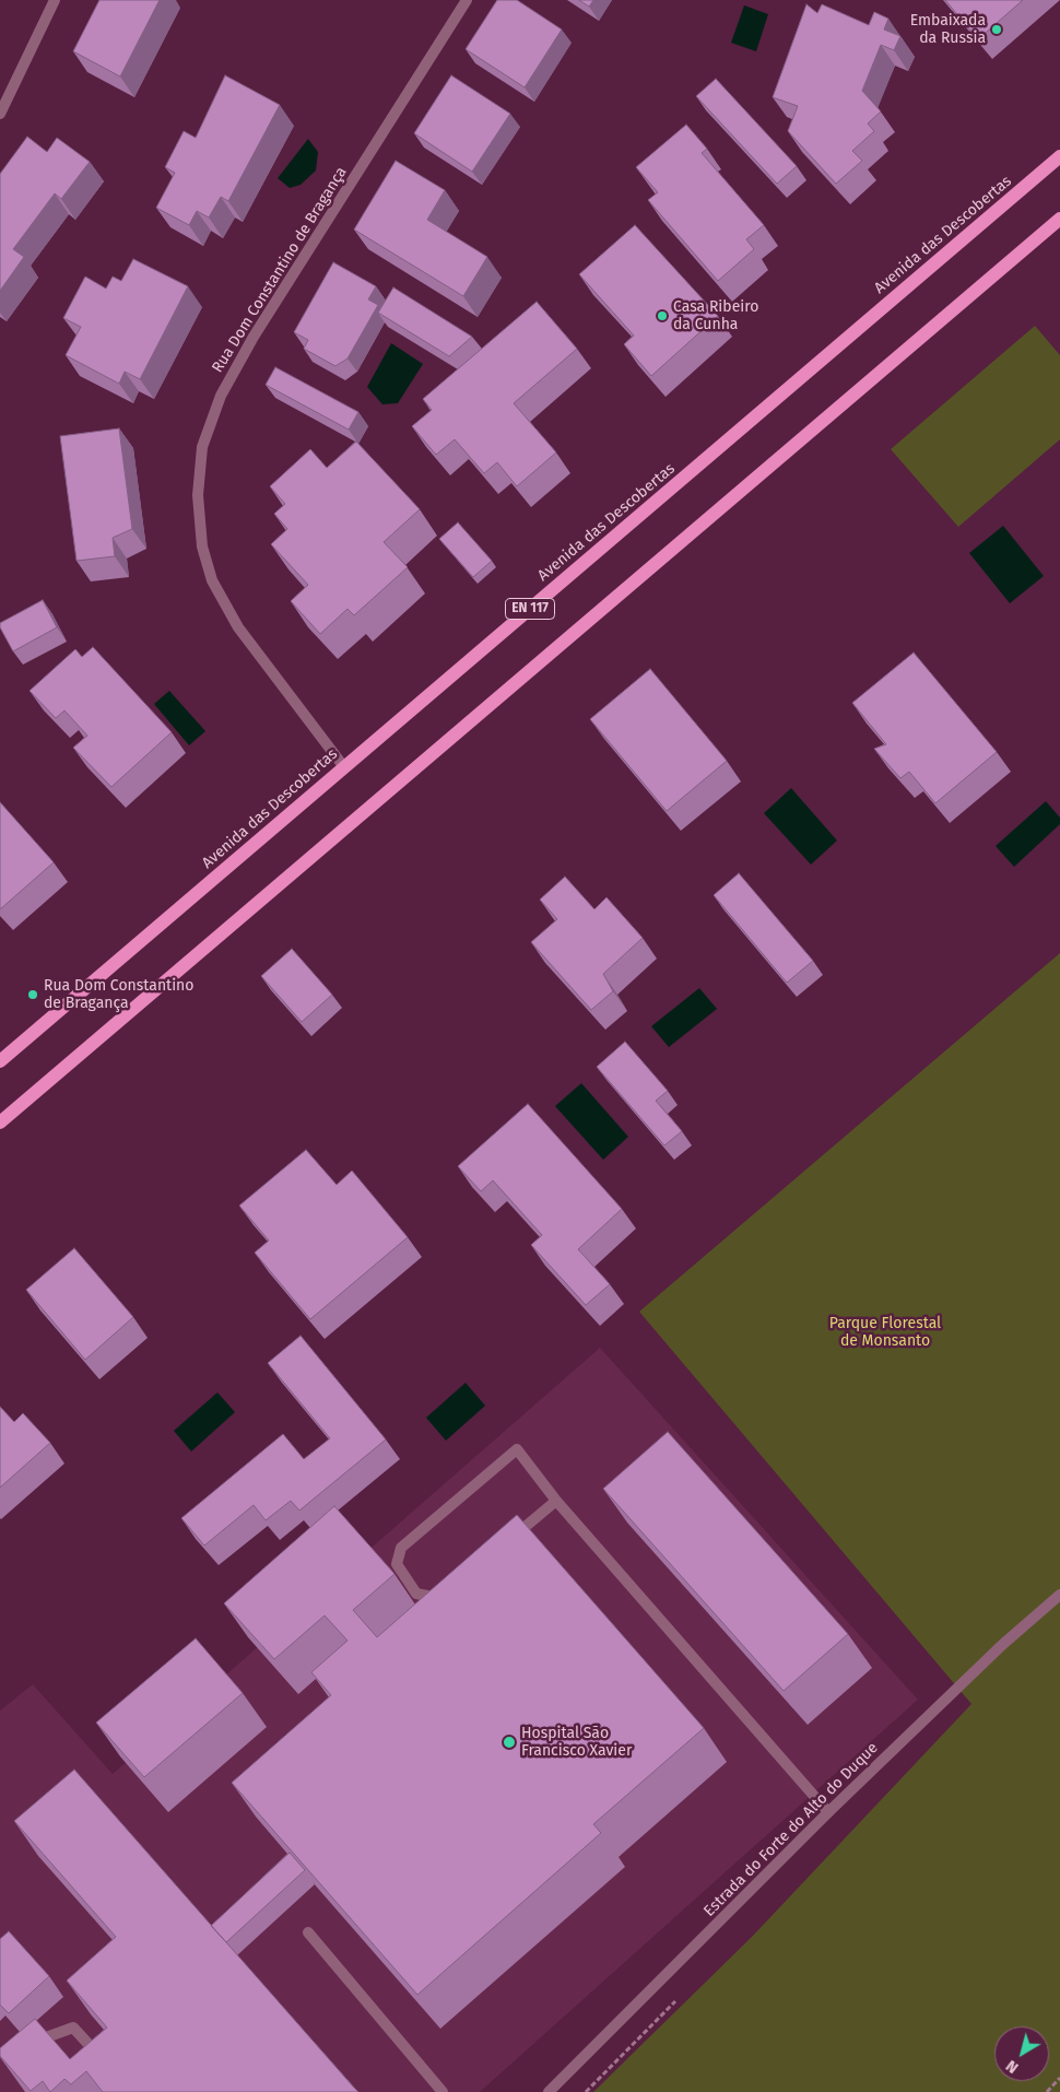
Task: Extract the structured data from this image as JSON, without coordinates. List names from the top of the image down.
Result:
{
  "streets": {
    "main road": ["Avenida das Descobertas", "EN 117"],
    "street": ["Rua Dom Constantino de Bragança", "Estrada do Forte do Alto do Duque"]
  },
  "crossings": [
    ["Avenida das Descobertas", "Rua Dom Constantino de Bragança"]
  ],
  "parks": ["Parque Florestal de Monsanto"],
  "places": [
    "Embaixada da Russia",
    "Casa Ribeiro da Cunha",
    "Rua Dom Constantino de Bragança",
    "Hospital São Francisco Xavier"
  ],
  "north": "bottom left"
}
